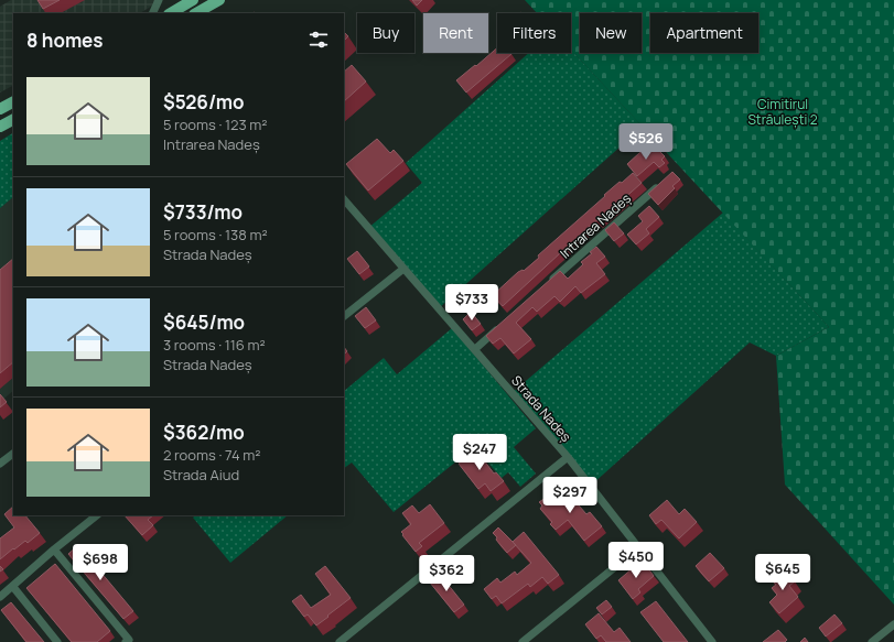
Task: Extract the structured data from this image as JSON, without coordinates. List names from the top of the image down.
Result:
{
  "streets": {
    "street": ["Intrarea Nadeș", "Strada Nadeș"]
  },
  "parks": ["Cimitirul Străulești 2"],
  "page": {
    "chip": [
      "Buy",
      "Rent",
      "Filters",
      "New",
      "Apartment"
    ],
    "heading": "8 homes",
    "list": [
      {
        "name": "$526/mo",
        "note": "5 rooms · 123 m² · Intrarea Nadeș"
      },
      {
        "name": "$733/mo",
        "note": "5 rooms · 138 m² · Strada Nadeș"
      },
      {
        "name": "$645/mo",
        "note": "3 rooms · 116 m² · Strada Nadeș"
      },
      {
        "name": "$362/mo",
        "note": "2 rooms · 74 m² · Strada Aiud"
      }
    ],
    "price": [
      "$526",
      "$733",
      "$247",
      "$297",
      "$450",
      "$698",
      "$645",
      "$362"
    ]
  }
}
